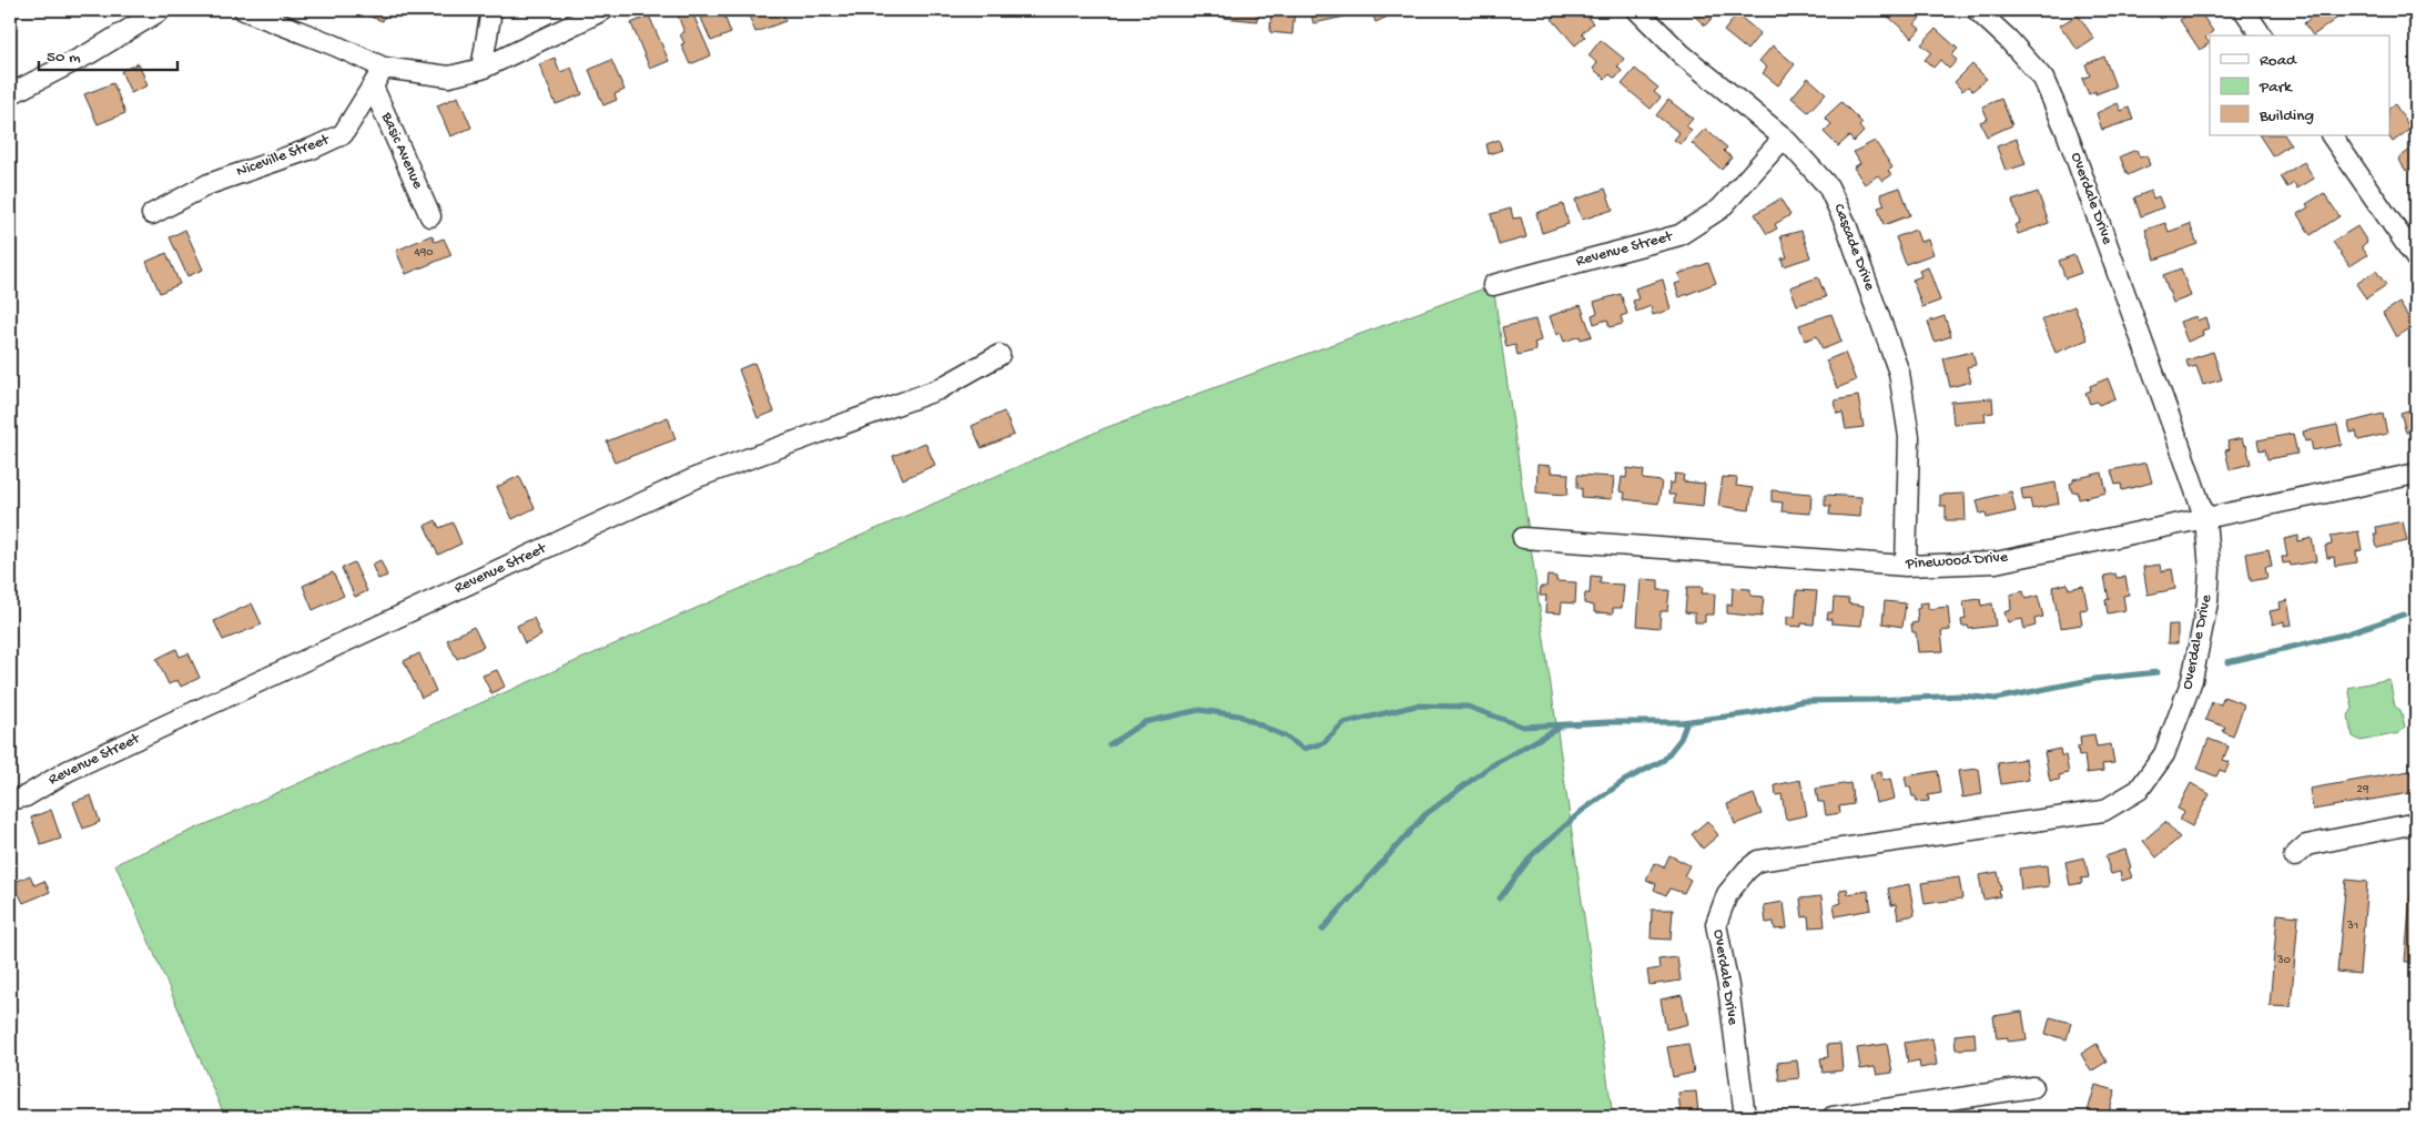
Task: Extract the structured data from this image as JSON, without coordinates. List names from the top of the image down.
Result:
{
  "streets": {
    "street": [
      "Basic Avenue",
      "Niceville Street",
      "Overdale Drive",
      "Cascade Drive",
      "Revenue Street",
      "Pinewood Drive"
    ]
  },
  "crossings": [
    ["Basic Avenue", "Niceville Street"],
    ["Overdale Drive", "Pinewood Drive"],
    ["Cascade Drive", "Revenue Street"],
    ["Cascade Drive", "Pinewood Drive"]
  ],
  "house_numbers": [
    "490",
    "29",
    "31",
    "30"
  ],
  "legend": ["Road", "Park", "Building"],
  "scale_bar": "50 m"
}
